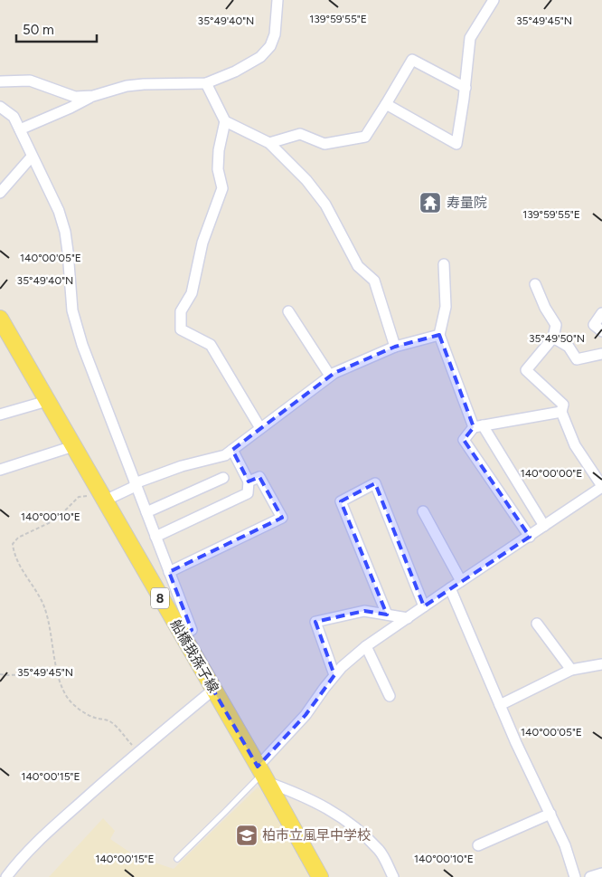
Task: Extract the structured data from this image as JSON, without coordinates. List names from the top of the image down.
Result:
{
  "streets": {
    "main road": ["8", "船橋我孫子線"]
  },
  "places": {
    "temple": ["寿量院"],
    "school or university": ["柏市立風早中学校"]
  },
  "scale_bar": "50 m",
  "coordinates": [
    "139°59'55\"E",
    "35°49'40\"N",
    "35°49'45\"N",
    "140°00'05\"E",
    "35°49'50\"N",
    "140°00'00\"E",
    "140°00'10\"E",
    "140°00'15\"E"
  ]
}
